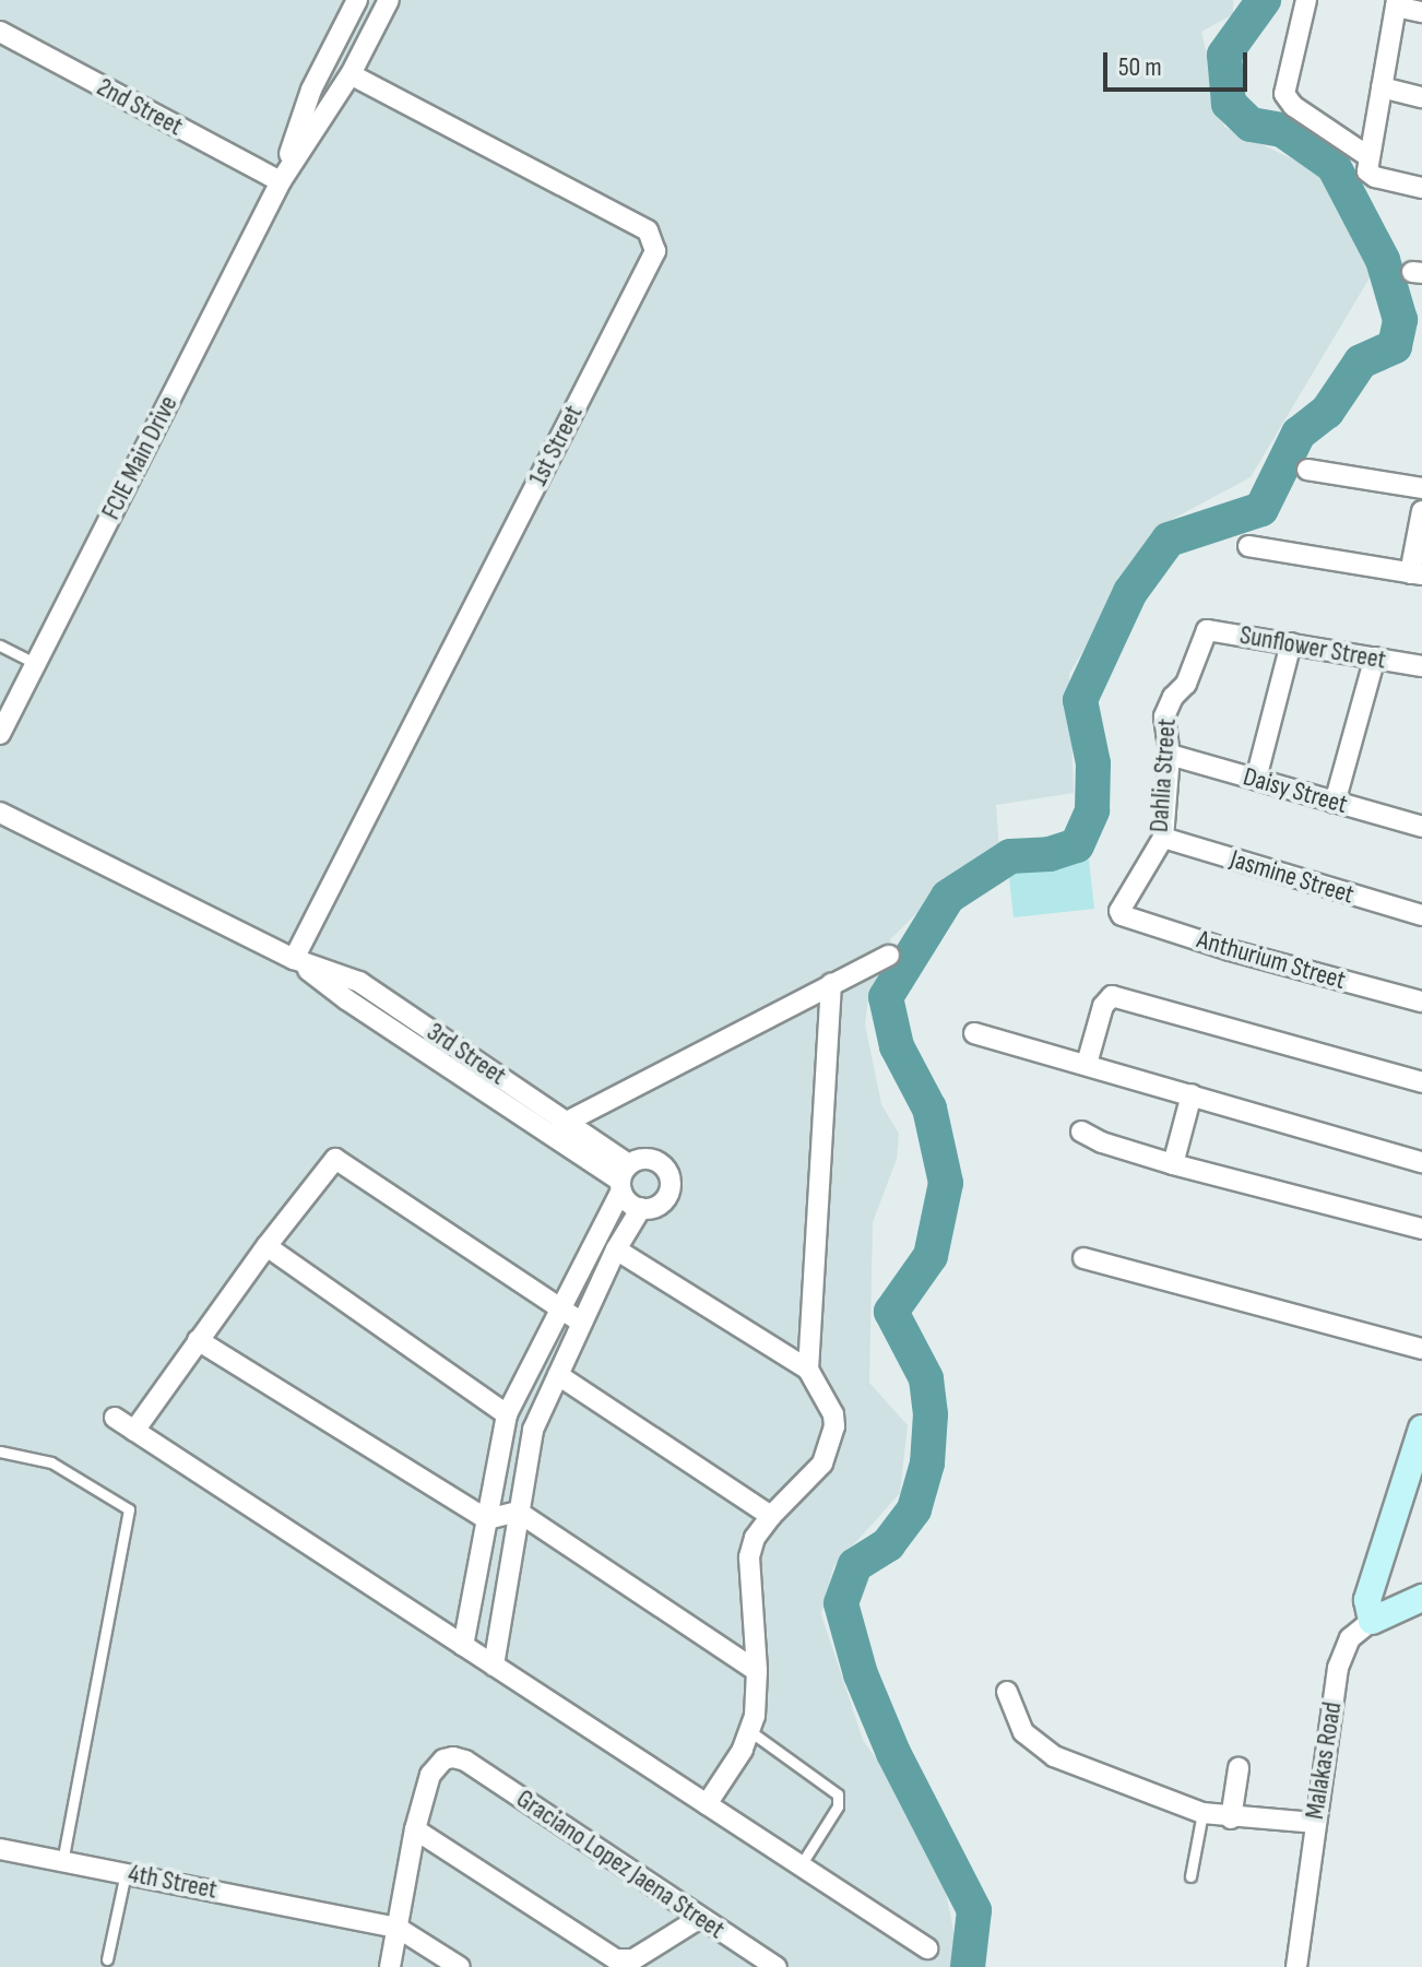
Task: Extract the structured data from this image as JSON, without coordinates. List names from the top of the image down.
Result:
{
  "streets": {
    "street": [
      "2nd Street",
      "1st Street",
      "FCIE Main Drive",
      "Sunflower Street",
      "Dahlia Street",
      "Daisy Street",
      "Jasmine Street",
      "Anthurium Street",
      "3rd Street",
      "Malakas Road",
      "Graciano Lopez Jaena Street",
      "4th Street"
    ]
  },
  "crossings": [
    ["2nd Street", "FCIE Main Drive"],
    ["1st Street", "FCIE Main Drive"],
    ["1st Street", "3rd Street"],
    ["Sunflower Street", "Dahlia Street"],
    ["Dahlia Street", "Daisy Street"],
    ["Dahlia Street", "Jasmine Street"],
    ["Dahlia Street", "Anthurium Street"]
  ],
  "scale_bar": "50 m"
}
